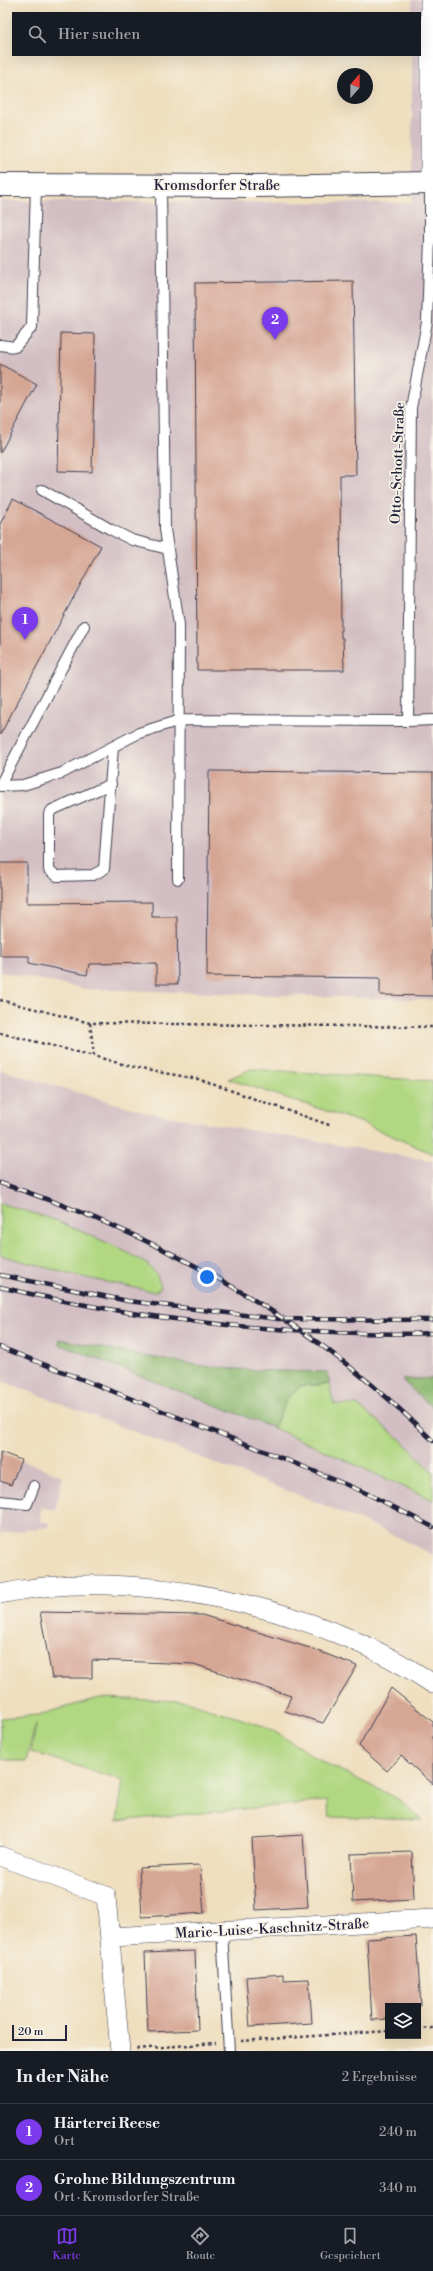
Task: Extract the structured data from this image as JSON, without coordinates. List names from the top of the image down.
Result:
{
  "streets": {
    "street": ["Kromsdorfer Straße", "Marie-Luise-Kaschnitz-Straße"],
    "lane": ["Otto-Schott-Straße"]
  },
  "crossings": [
    ["Kromsdorfer Straße", "Otto-Schott-Straße"]
  ],
  "scale_bar": "20 m",
  "north": "top",
  "page": {
    "search": "Hier suchen",
    "pins": ["2", "1"],
    "scale": "20 m",
    "heading": ["In der Nähe", "2 Ergebnisse"],
    "list": [
      {
        "mark": "1",
        "name": "Härterei Reese",
        "note": "Ort",
        "value": "240 m"
      },
      {
        "mark": "2",
        "name": "Grohne Bildungszentrum",
        "note": "Ort · Kromsdorfer Straße",
        "value": "340 m"
      }
    ],
    "nav": ["Karte", "Route", "Gespeichert"]
  }
}
